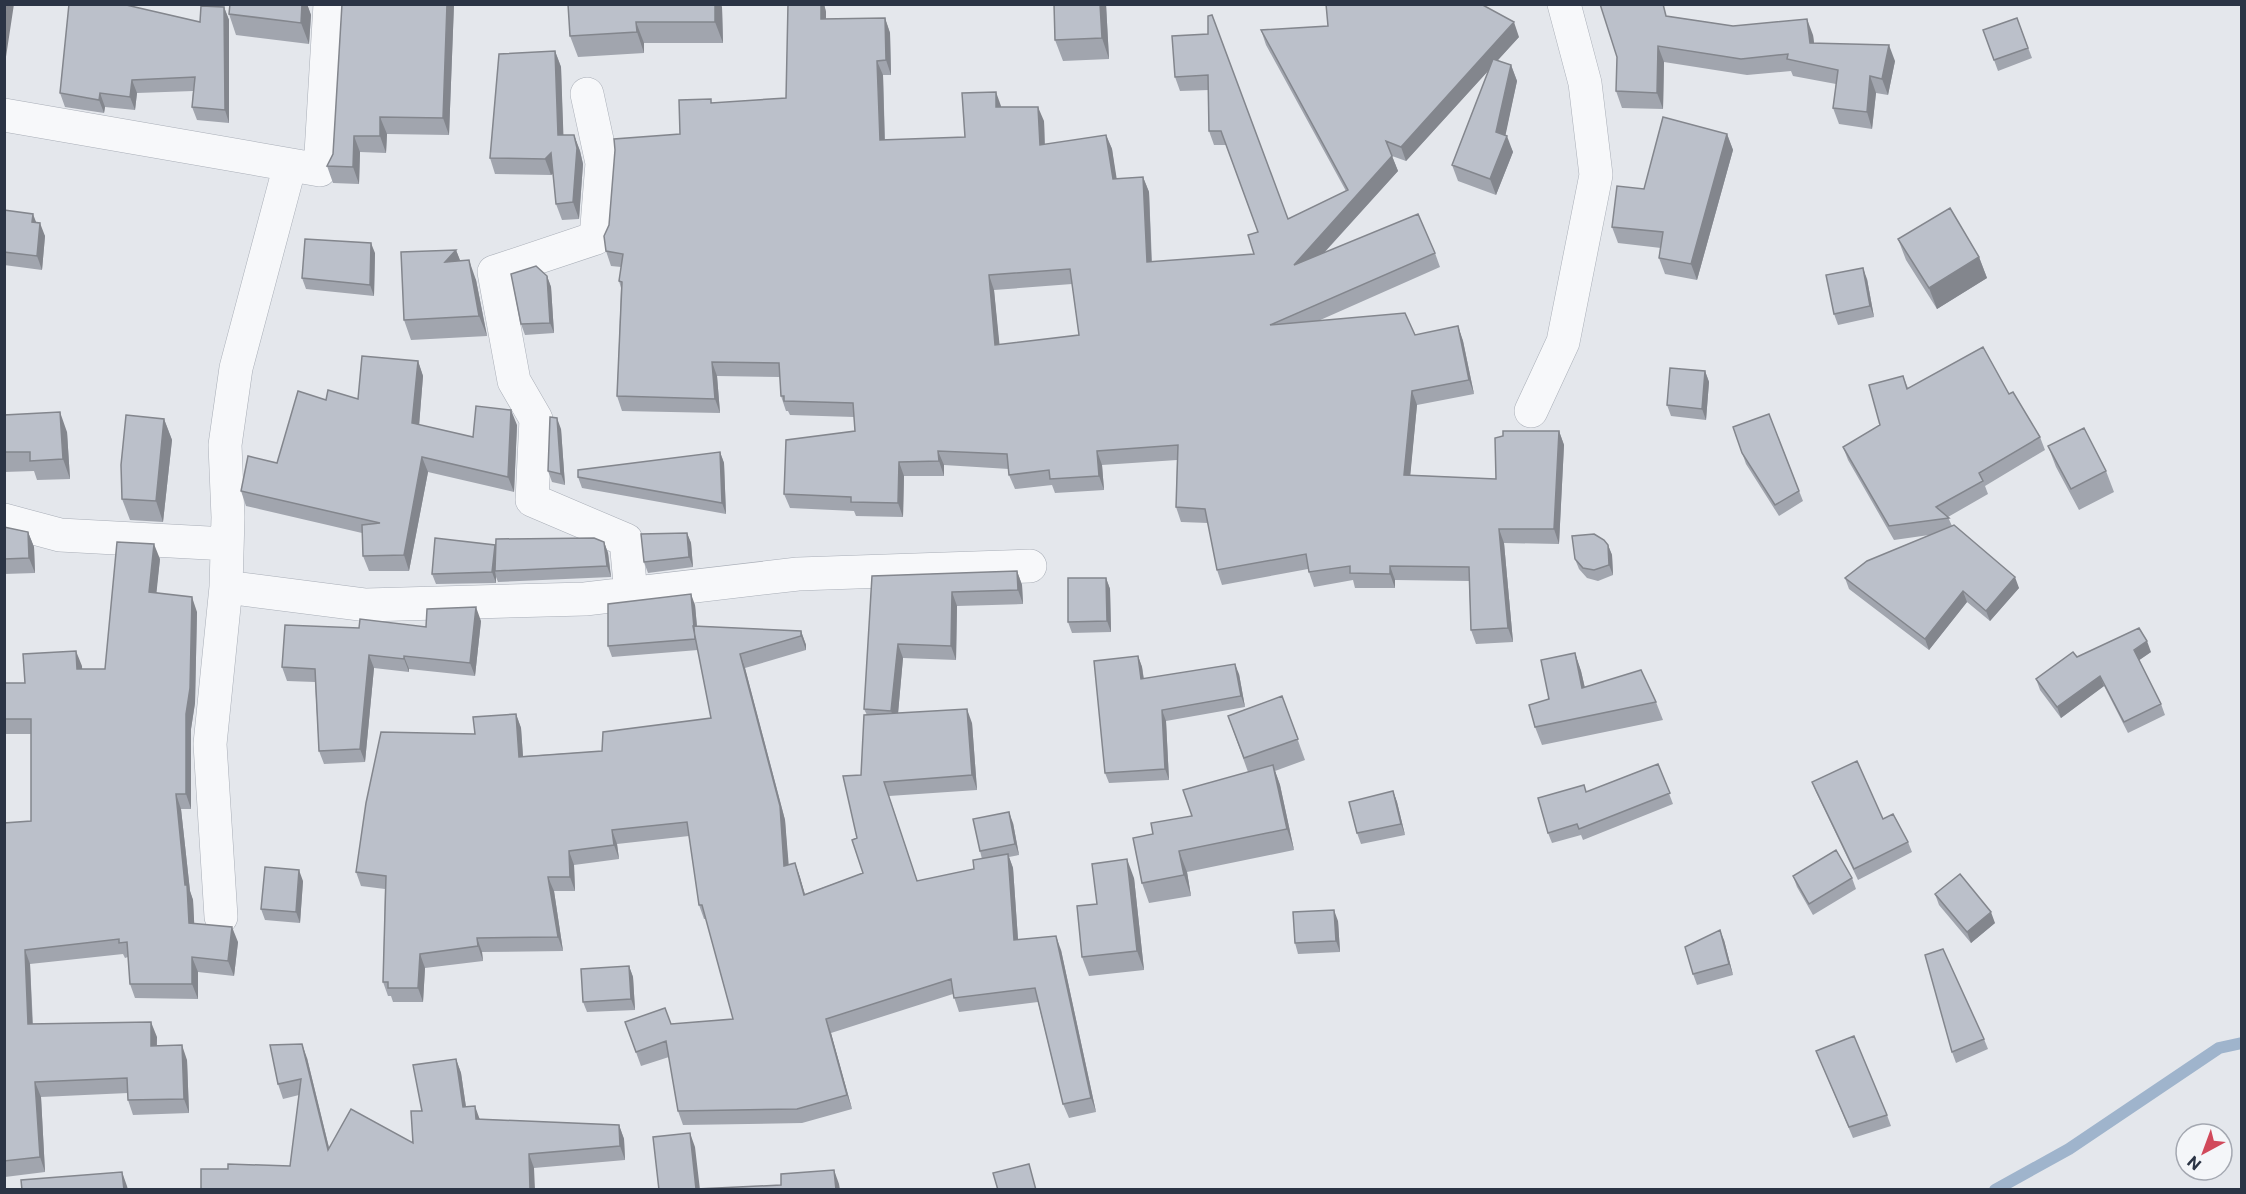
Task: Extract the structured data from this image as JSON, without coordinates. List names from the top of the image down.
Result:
{
  "north": "bottom left"
}
